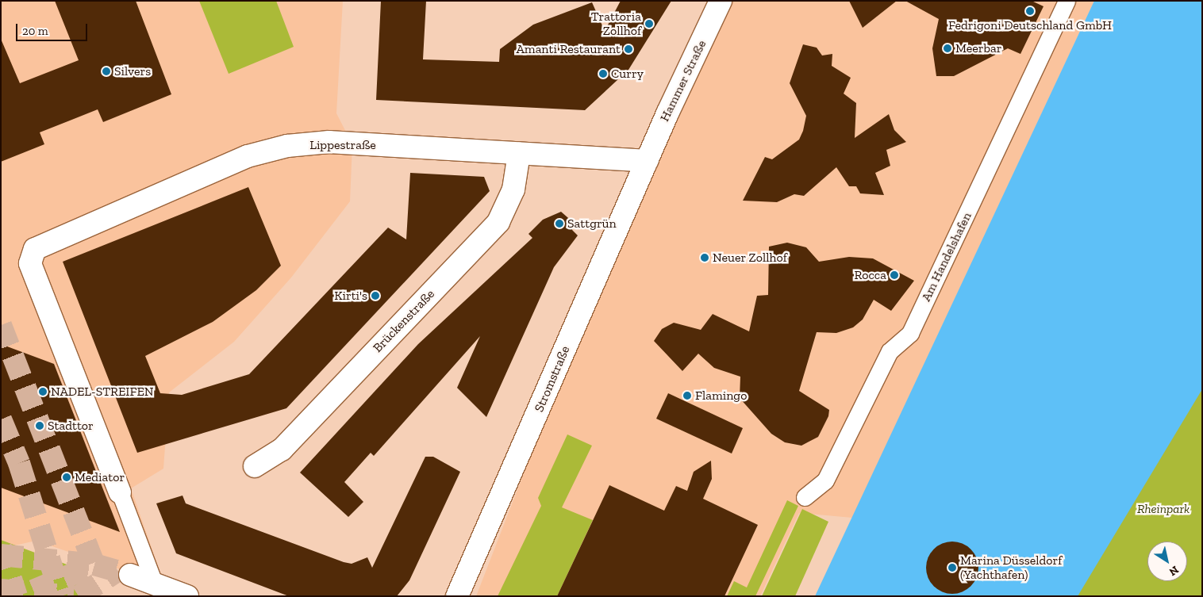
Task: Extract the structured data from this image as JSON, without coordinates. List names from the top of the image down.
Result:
{
  "streets": {
    "street": [
      "Hammer Straße",
      "Lippestraße",
      "Am Handelshafen",
      "Brückenstraße",
      "Stromstraße"
    ]
  },
  "crossings": [
    ["Hammer Straße", "Lippestraße"],
    ["Hammer Straße", "Stromstraße"],
    ["Lippestraße", "Brückenstraße"],
    ["Lippestraße", "Stromstraße"]
  ],
  "parks": ["Rheinpark"],
  "places": [
    "Fedrigoni Deutschland GmbH",
    "Trattoria Zollhof",
    "Meerbar",
    "Amanti Restaurant",
    "Silvers",
    "Curry",
    "Sattgrün",
    "Neuer Zollhof",
    "Rocca",
    "Kirti's",
    "NADEL-STREIFEN",
    "Flamingo",
    "Stadttor",
    "Mediator",
    "Marina Düsseldorf (Yachthafen)"
  ],
  "scale_bar": "20 m",
  "north": "bottom right"
}
